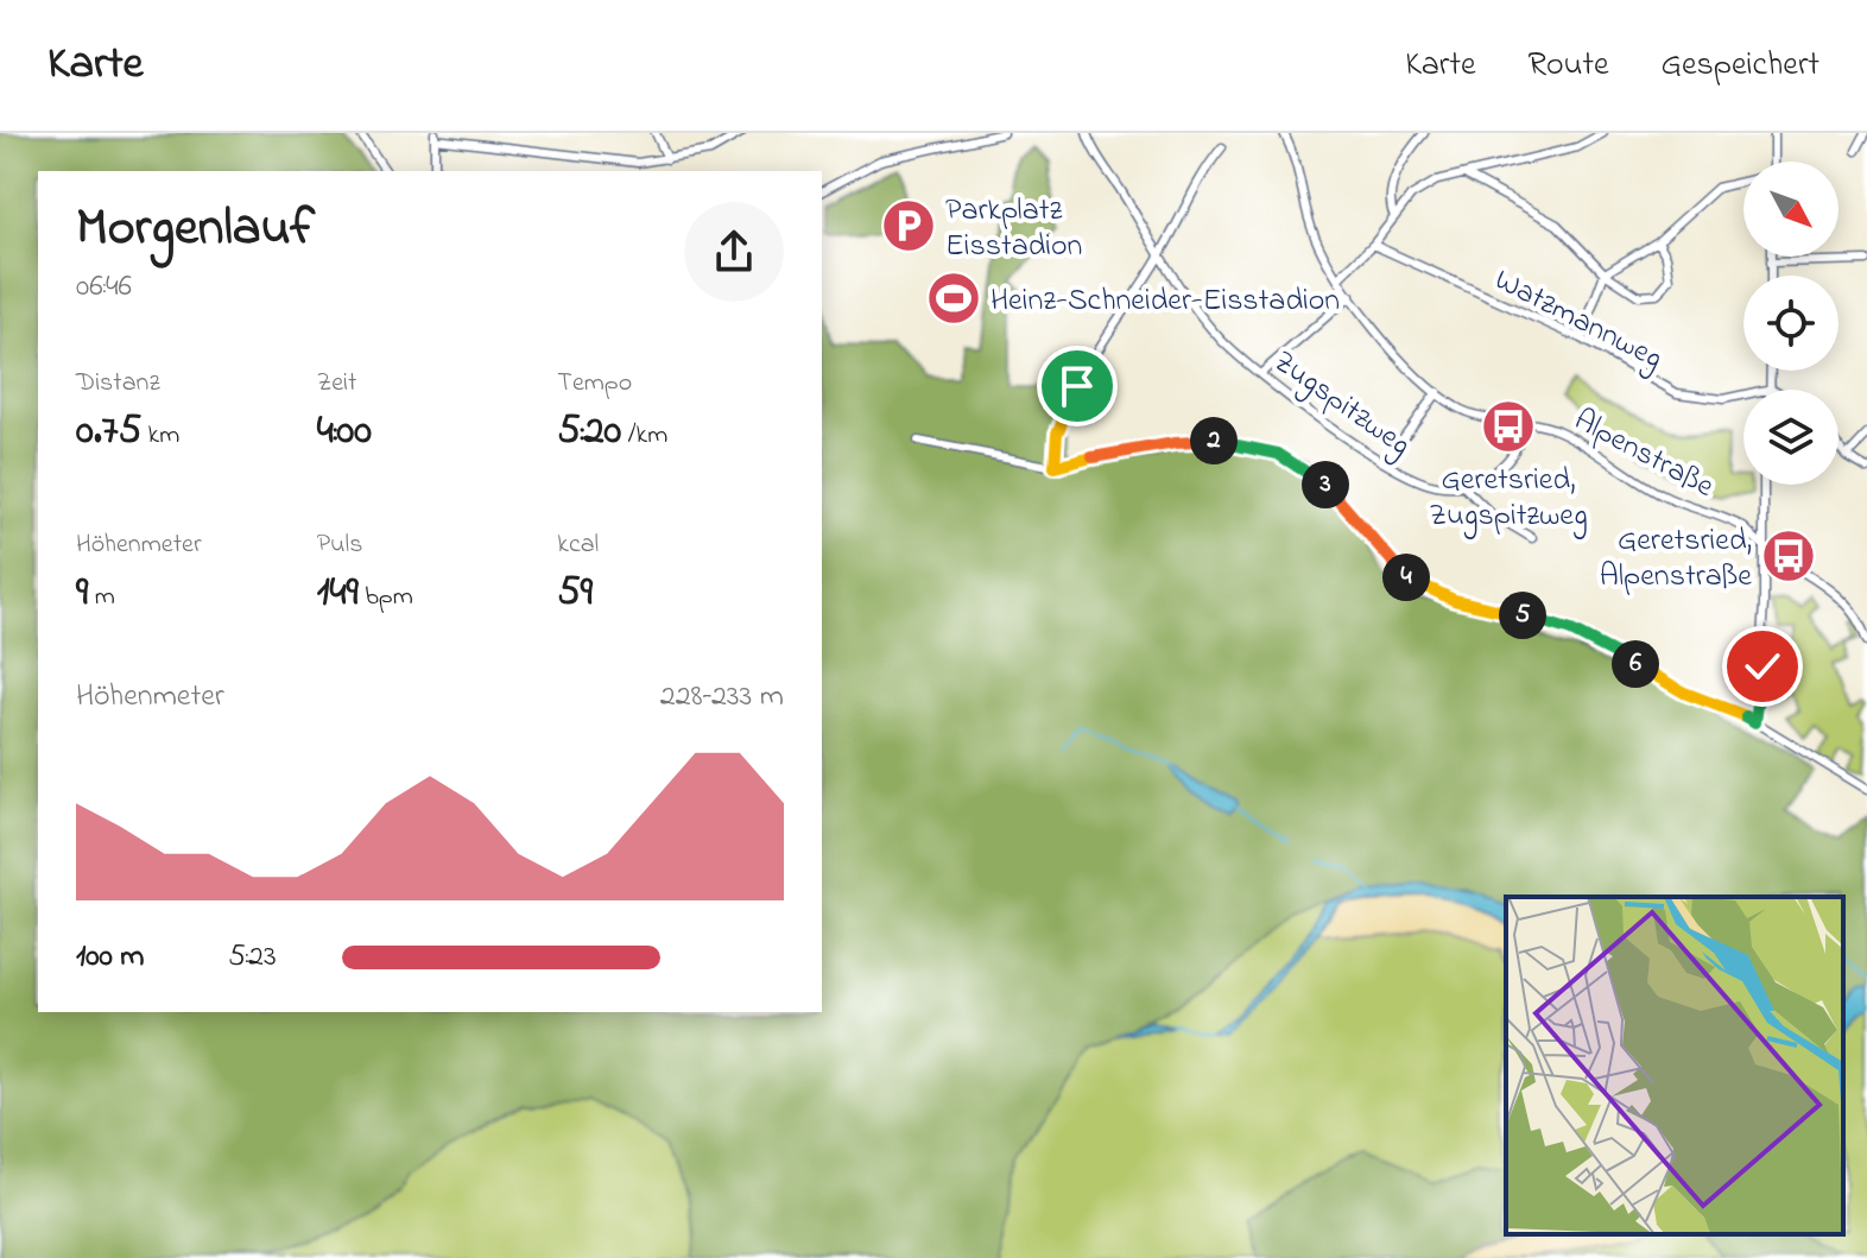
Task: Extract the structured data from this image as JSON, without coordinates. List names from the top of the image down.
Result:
{
  "streets": {
    "street": ["Watzmannweg", "Zugspitzweg", "Alpenstraße"]
  },
  "places": {
    "parking": ["Parkplatz Eisstadion"],
    "sports": ["Heinz-Schneider-Eisstadion"],
    "bus stop": ["Geretsried, Zugspitzweg", "Geretsried, Alpenstraße"]
  },
  "north": "bottom right",
  "page": {
    "header": "Karte",
    "nav": ["Karte", "Route", "Gespeichert"],
    "heading": ["Morgenlauf", "06:46"],
    "stats": [
      ["Distanz", "0.75 km"],
      ["Zeit", "4:00"],
      ["Tempo", "5:20 /km"],
      ["Höhenmeter", "9 m"],
      ["Puls", "149 bpm"],
      ["kcal", "59"]
    ],
    "pins": [
      "2",
      "3",
      "4",
      "5",
      "6"
    ],
    "chart": ["Höhenmeter", "228–233 m"],
    "list": [
      {
        "name": "100 m",
        "note": "5:23"
      }
    ]
  }
}
